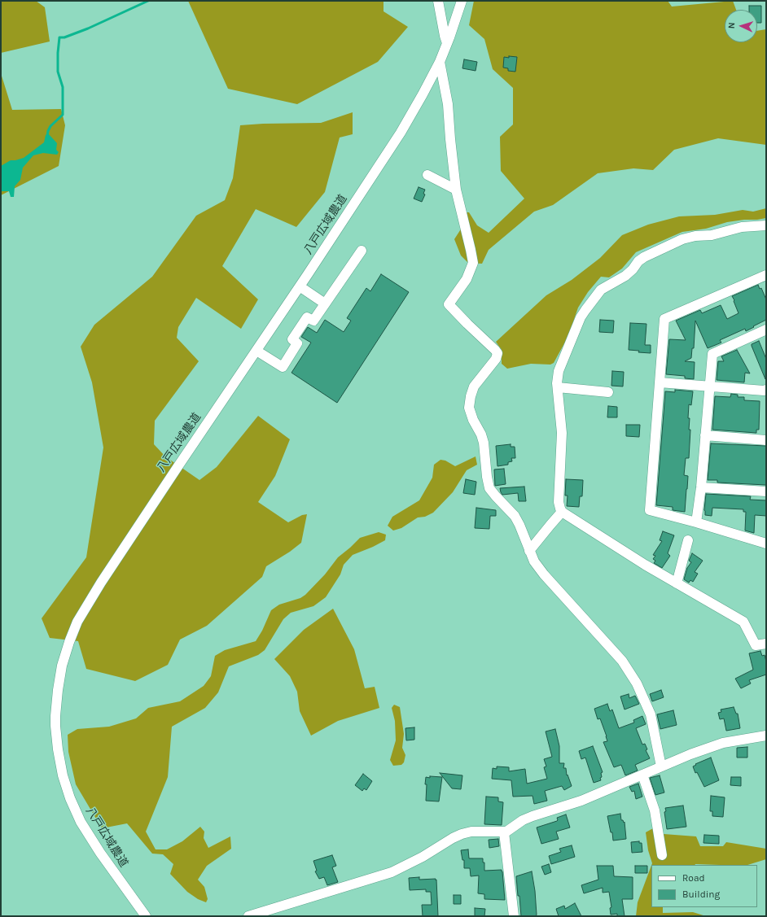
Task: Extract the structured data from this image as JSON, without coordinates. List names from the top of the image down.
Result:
{
  "streets": {
    "street": ["八戸広域農道"]
  },
  "legend": ["Road", "Building"],
  "north": "left"
}
